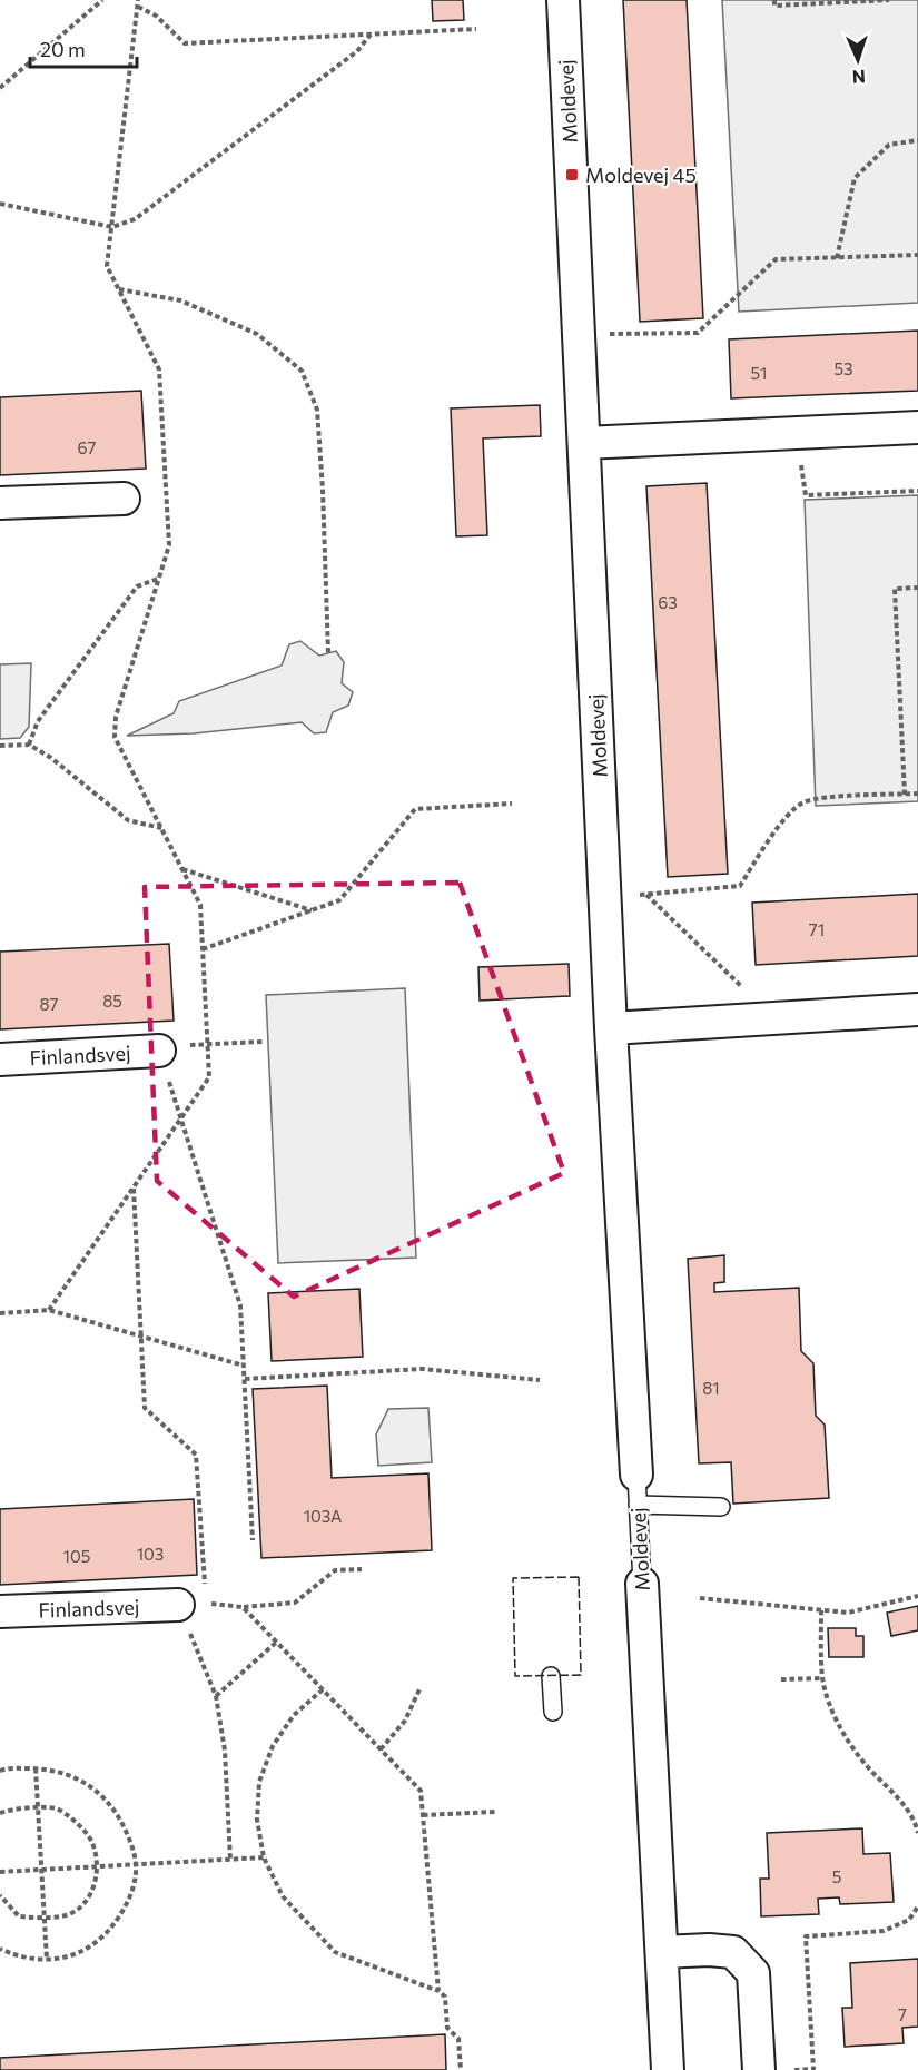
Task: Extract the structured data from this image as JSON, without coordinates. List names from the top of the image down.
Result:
{
  "streets": {
    "street": ["Moldevej", "Finlandsvej"]
  },
  "places": {
    "transit": ["Moldevej 45"]
  },
  "house_numbers": [
    "53",
    "51",
    "67",
    "63",
    "71",
    "85",
    "87",
    "81",
    "103A",
    "103",
    "105",
    "5",
    "7"
  ],
  "scale_bar": "20 m",
  "north": "bottom"
}
